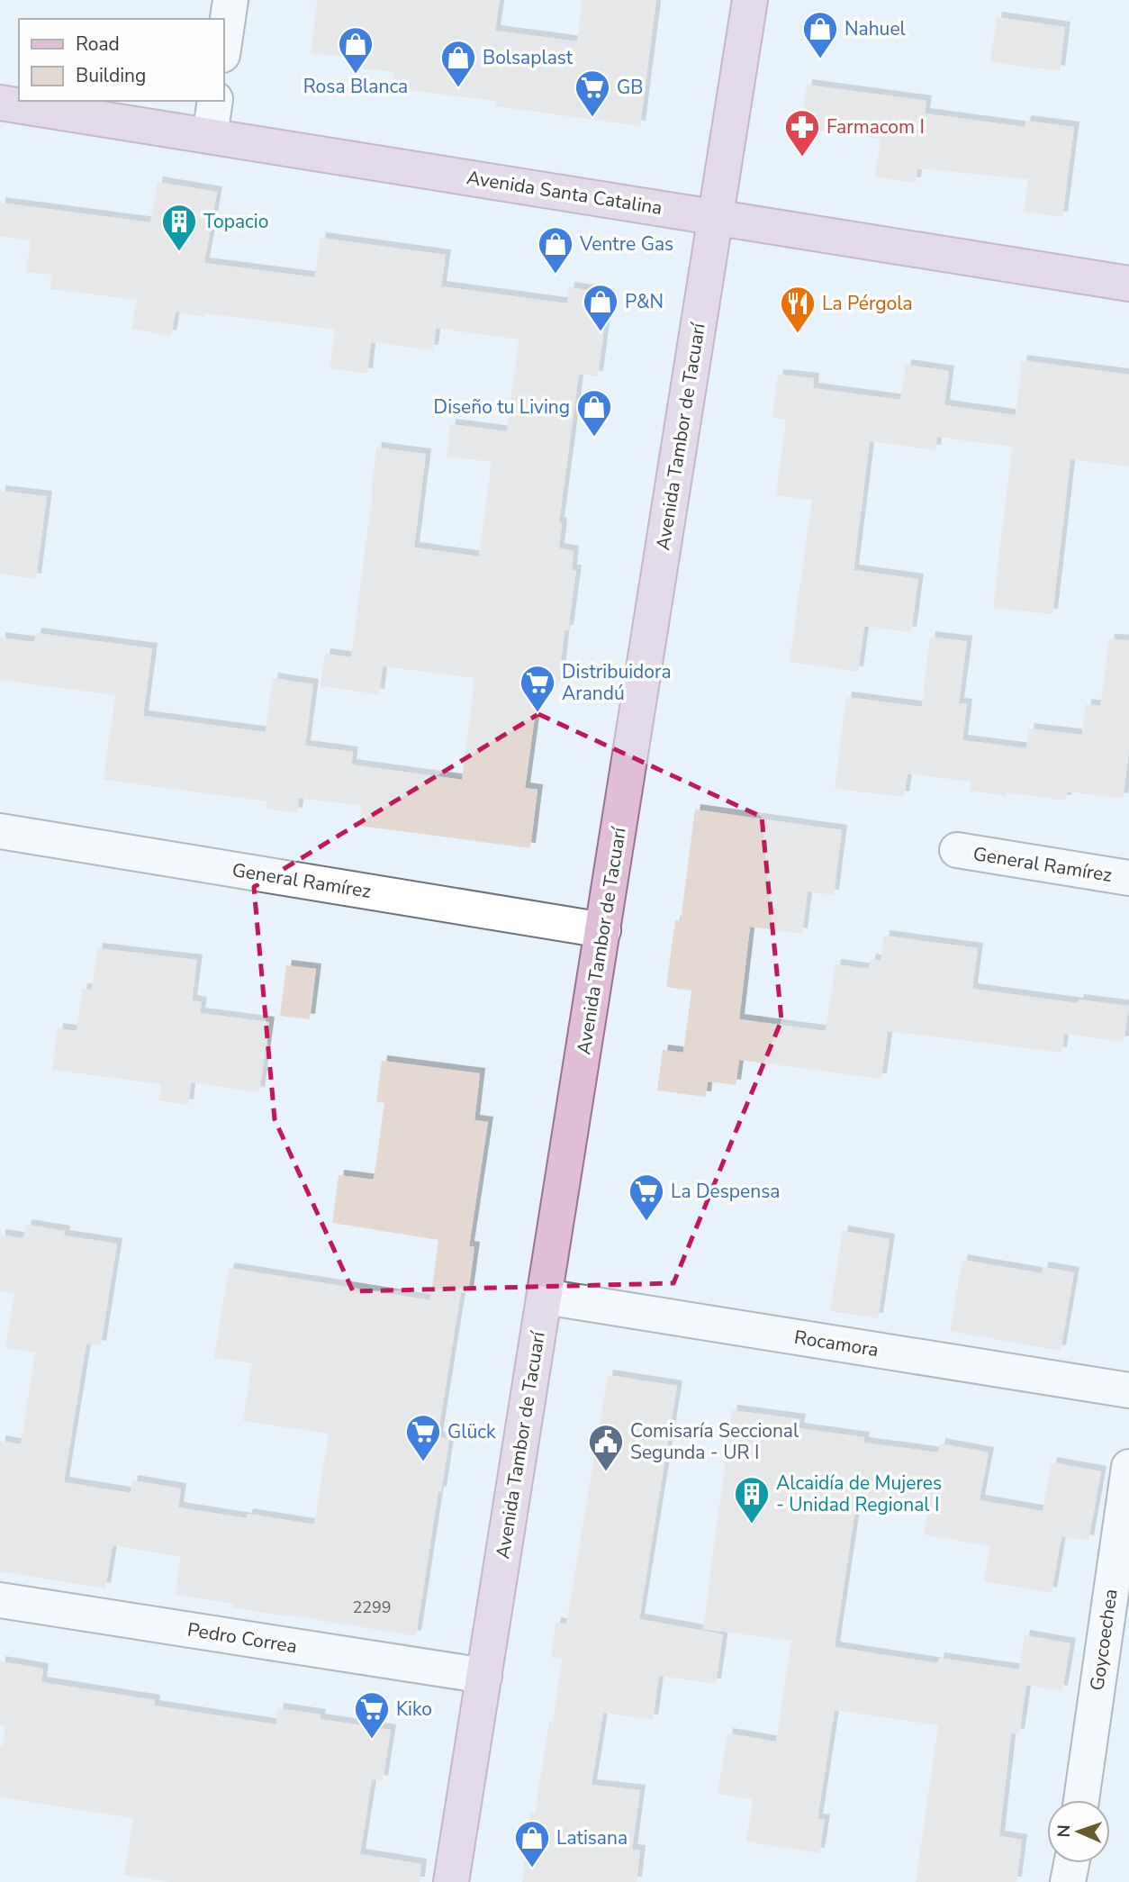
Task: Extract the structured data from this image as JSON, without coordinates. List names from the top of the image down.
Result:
{
  "streets": {
    "main road": ["Avenida Santa Catalina", "Avenida Tambor de Tacuarí"],
    "street": [
      "General Ramírez",
      "Rocamora",
      "Pedro Correa",
      "Goycoechea"
    ]
  },
  "crossings": [
    ["Avenida Santa Catalina", "Avenida Tambor de Tacuarí"],
    ["Avenida Tambor de Tacuarí", "General Ramírez"],
    ["Avenida Tambor de Tacuarí", "Rocamora"],
    ["Avenida Tambor de Tacuarí", "Pedro Correa"]
  ],
  "places": {
    "shop": [
      "Nahuel",
      "Rosa Blanca",
      "Bolsaplast",
      "Ventre Gas",
      "P&N",
      "Diseño tu Living",
      "Latisana"
    ],
    "supermarket": [
      "GB",
      "Distribuidora Arandú",
      "La Despensa",
      "Glück",
      "Kiko"
    ],
    "pharmacy": ["Farmacom I"],
    "building": ["Topacio", "Alcaidía de Mujeres - Unidad Regional I"],
    "restaurant": ["La Pérgola"],
    "public building": ["Comisaría Seccional Segunda - UR I"]
  },
  "house_numbers": ["2299"],
  "legend": ["Road", "Building"],
  "north": "left"
}
